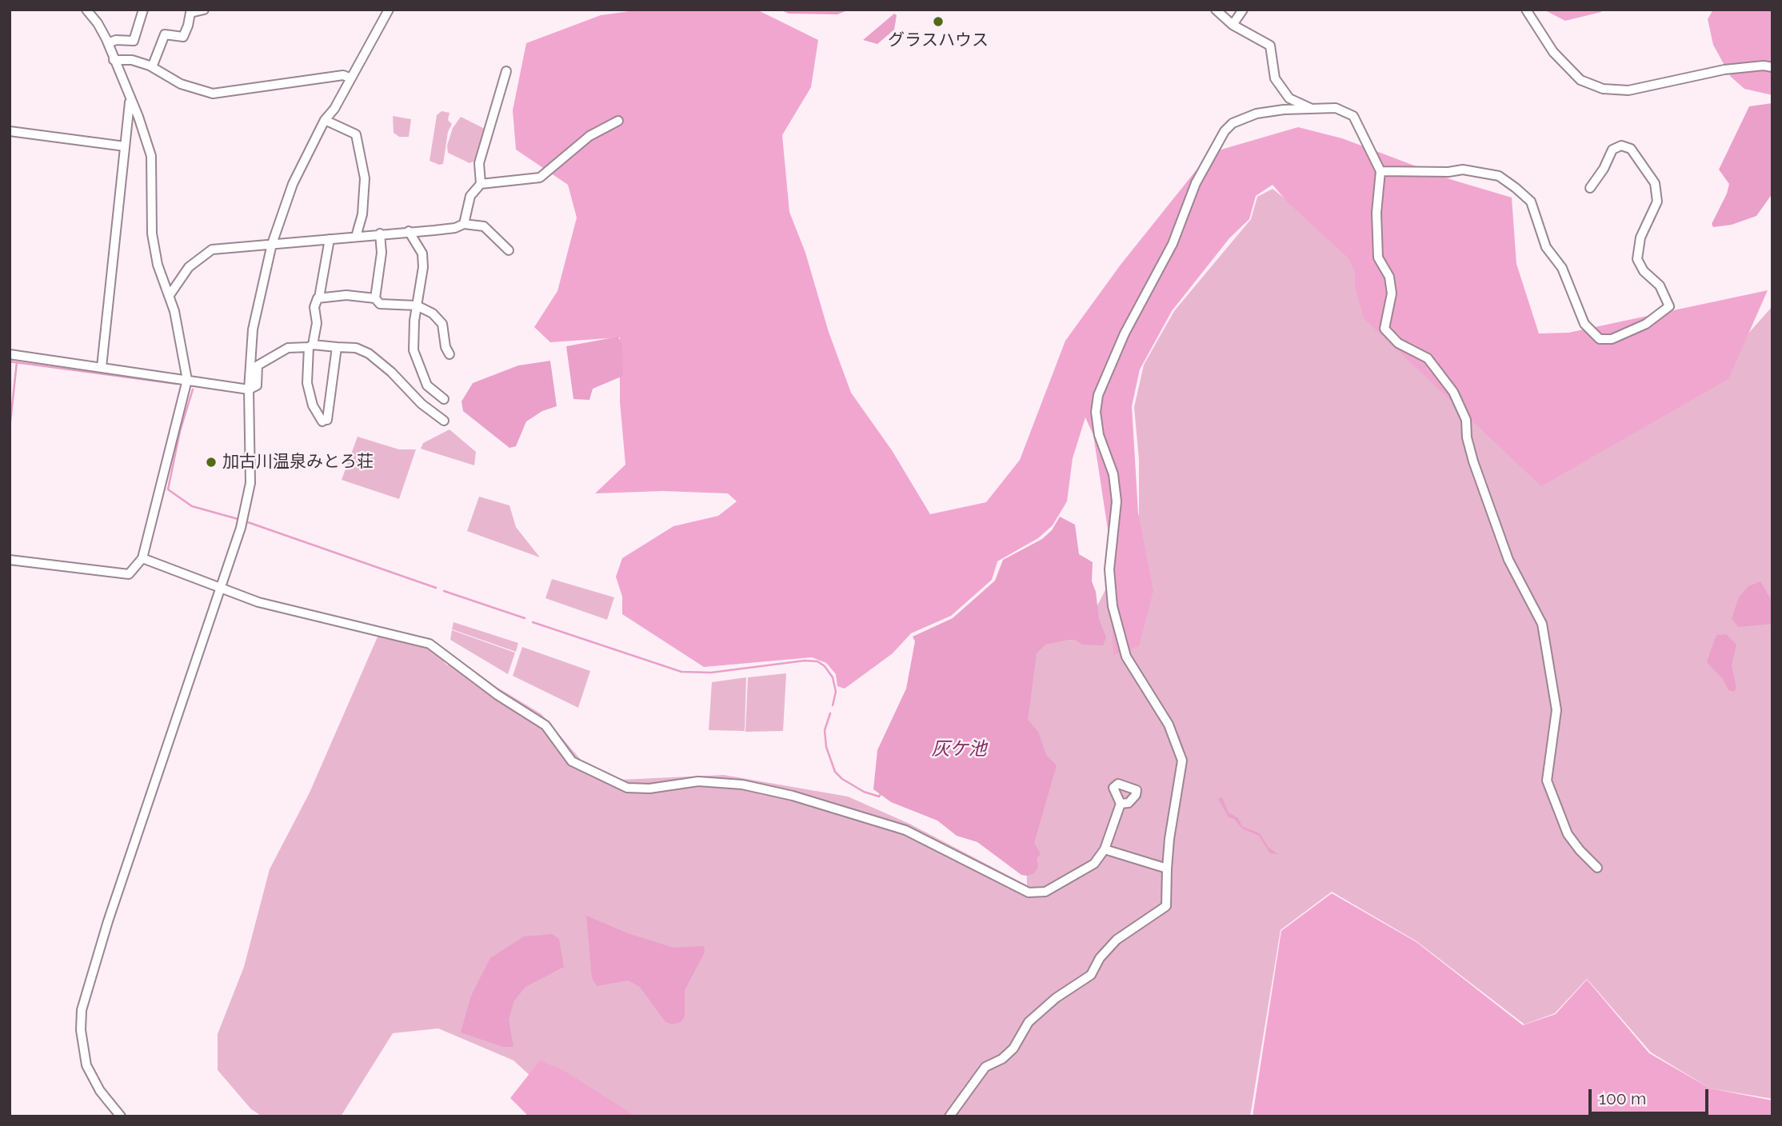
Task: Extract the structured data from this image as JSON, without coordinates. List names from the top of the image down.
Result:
{
  "water": ["灰ケ池"],
  "places": ["グラスハウス", "加古川温泉みとろ荘"],
  "scale_bar": "100 m"
}
